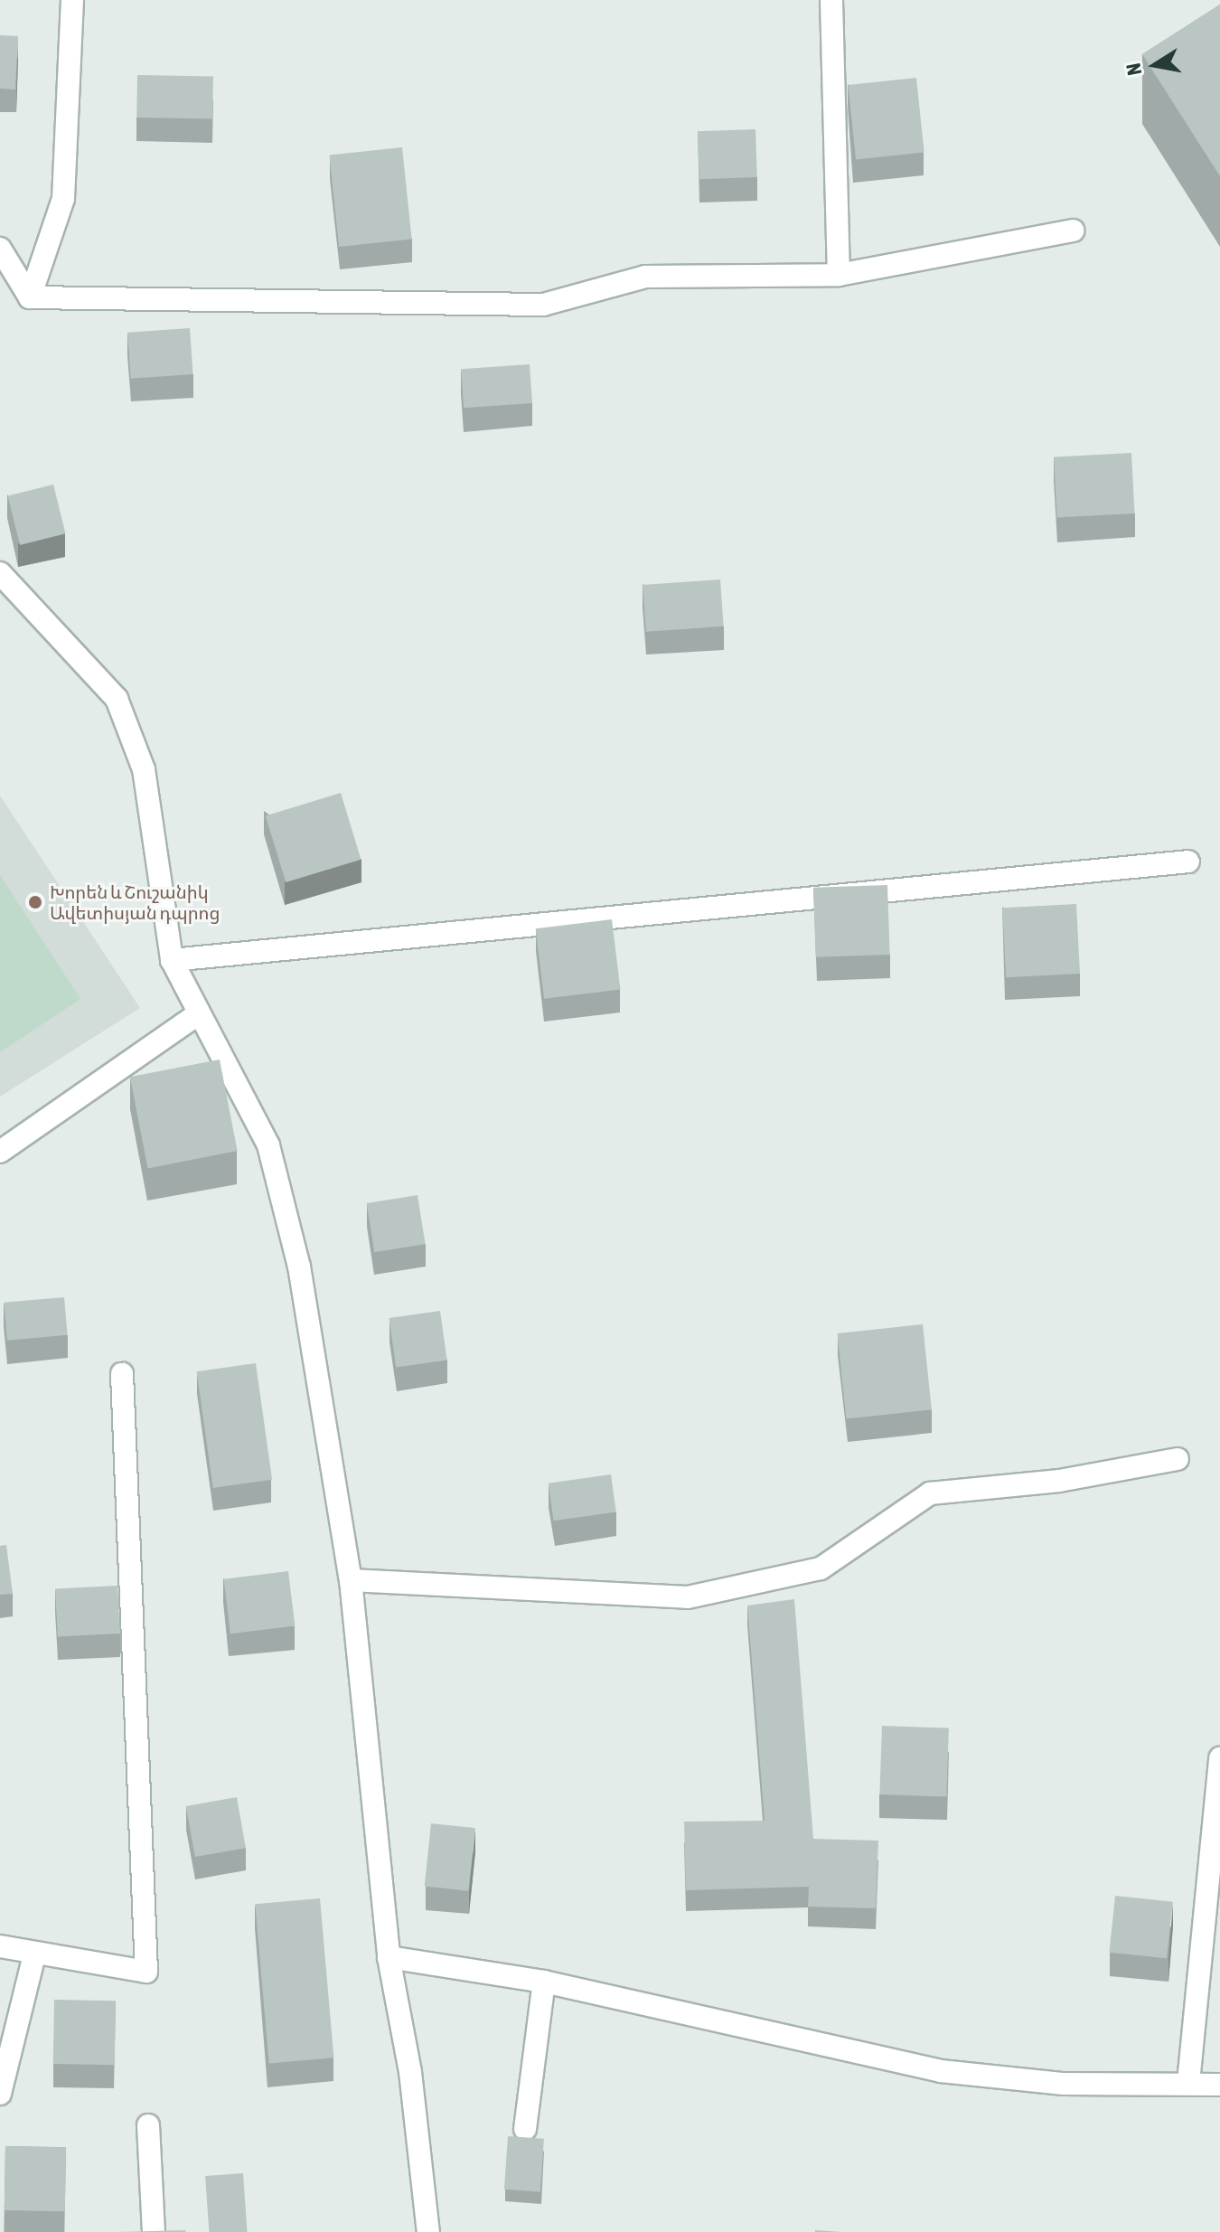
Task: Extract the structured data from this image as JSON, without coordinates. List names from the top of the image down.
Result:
{
  "places": ["Խորեն և Շուշանիկ Ավետիսյան դպրոց"],
  "north": "left"
}
